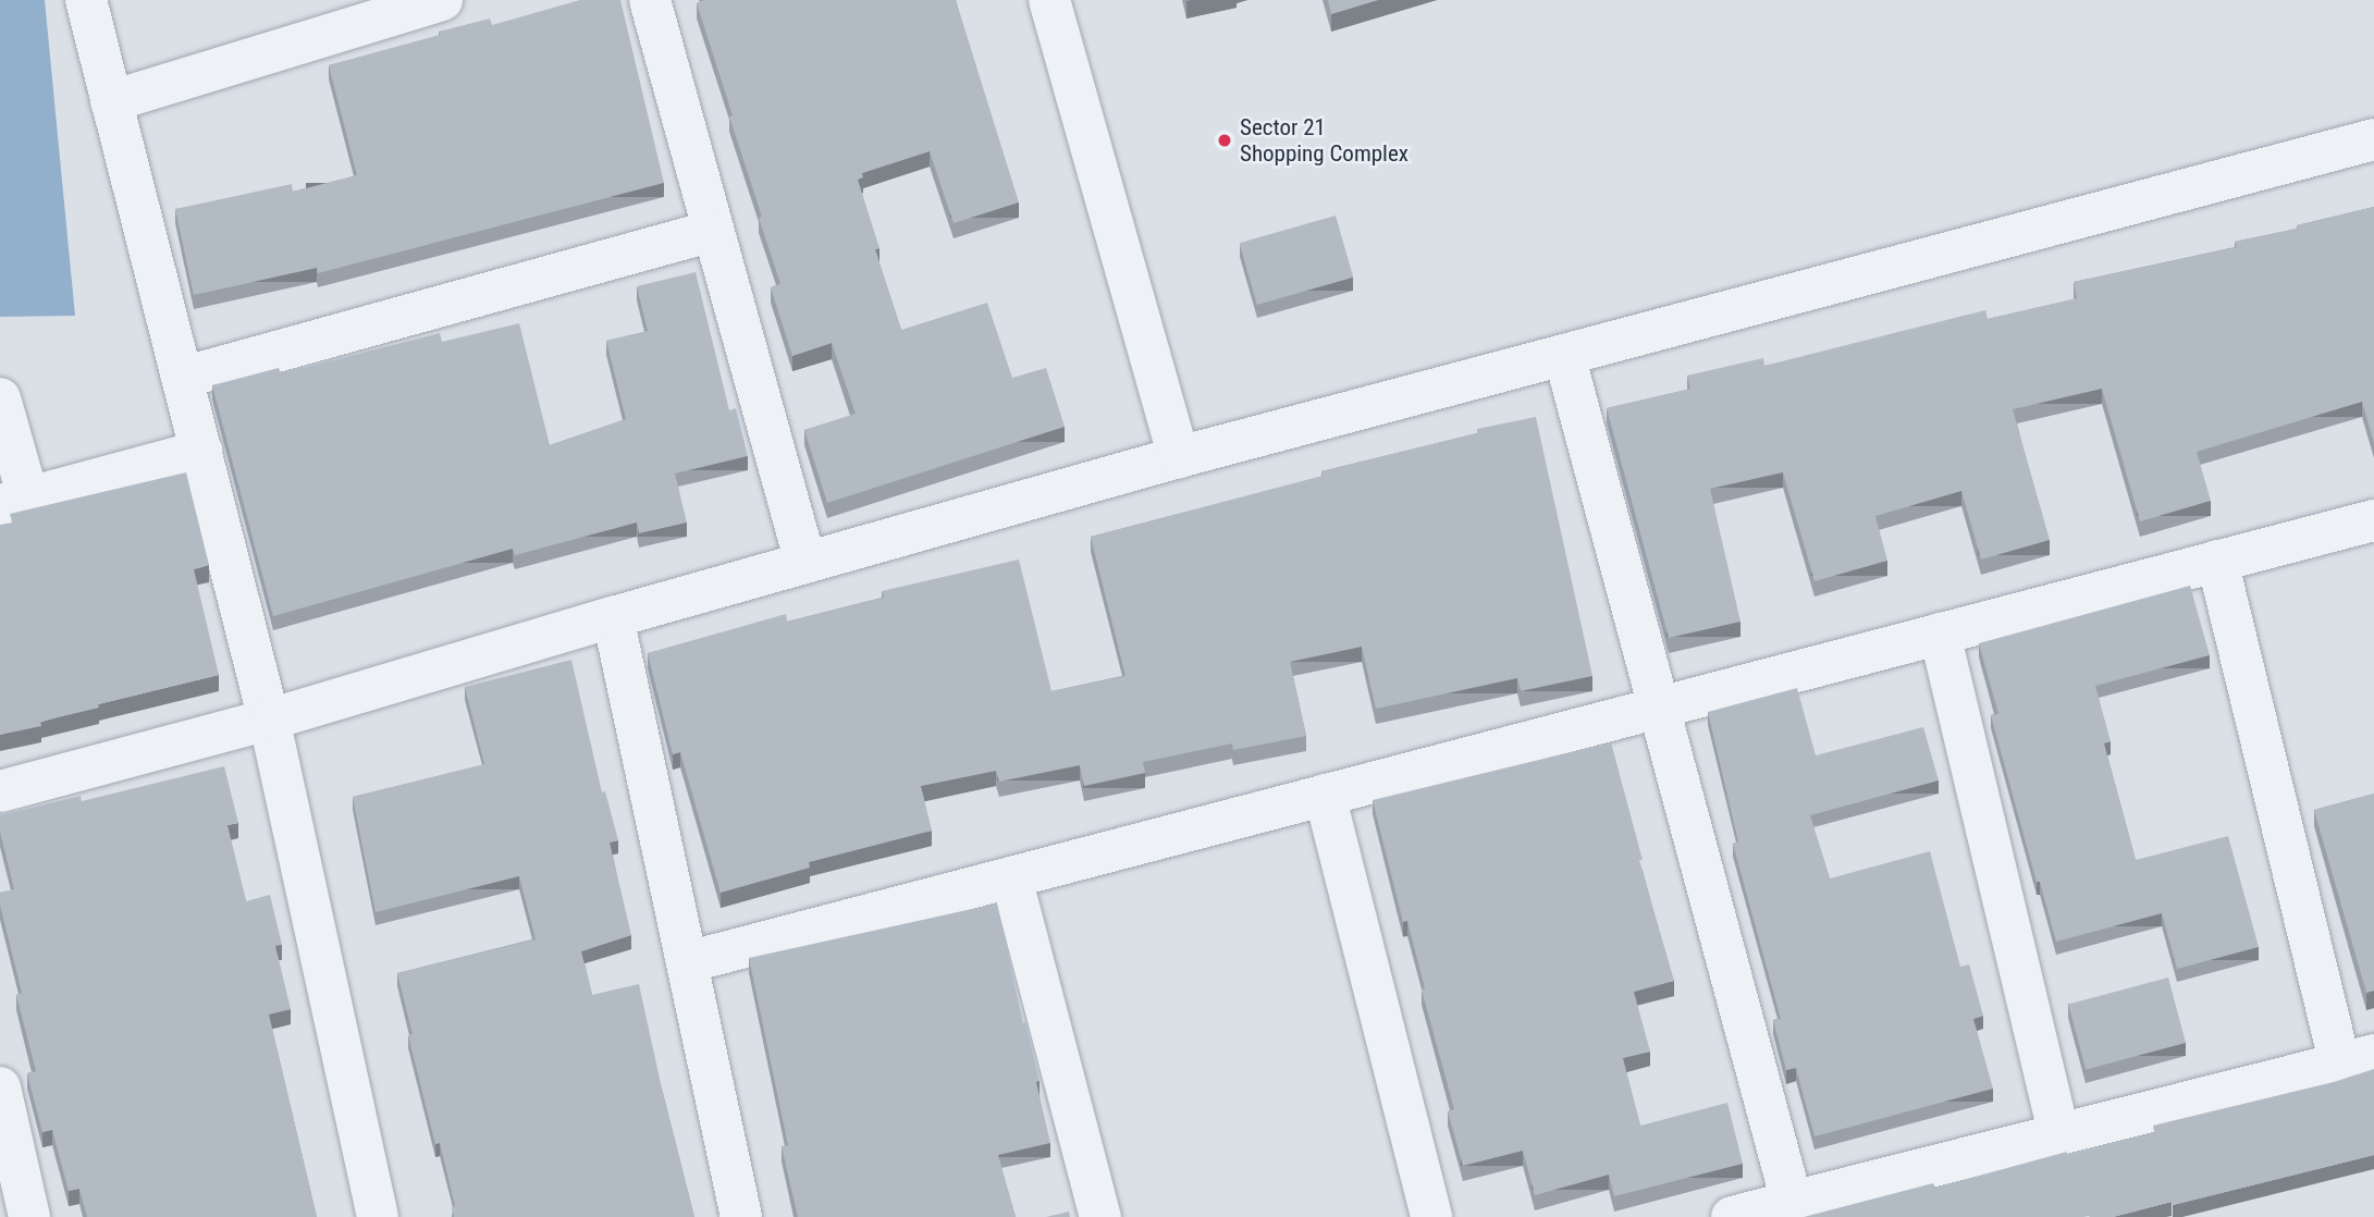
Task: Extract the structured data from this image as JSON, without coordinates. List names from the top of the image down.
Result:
{
  "places": ["Sector 21 Shopping Complex"]
}
